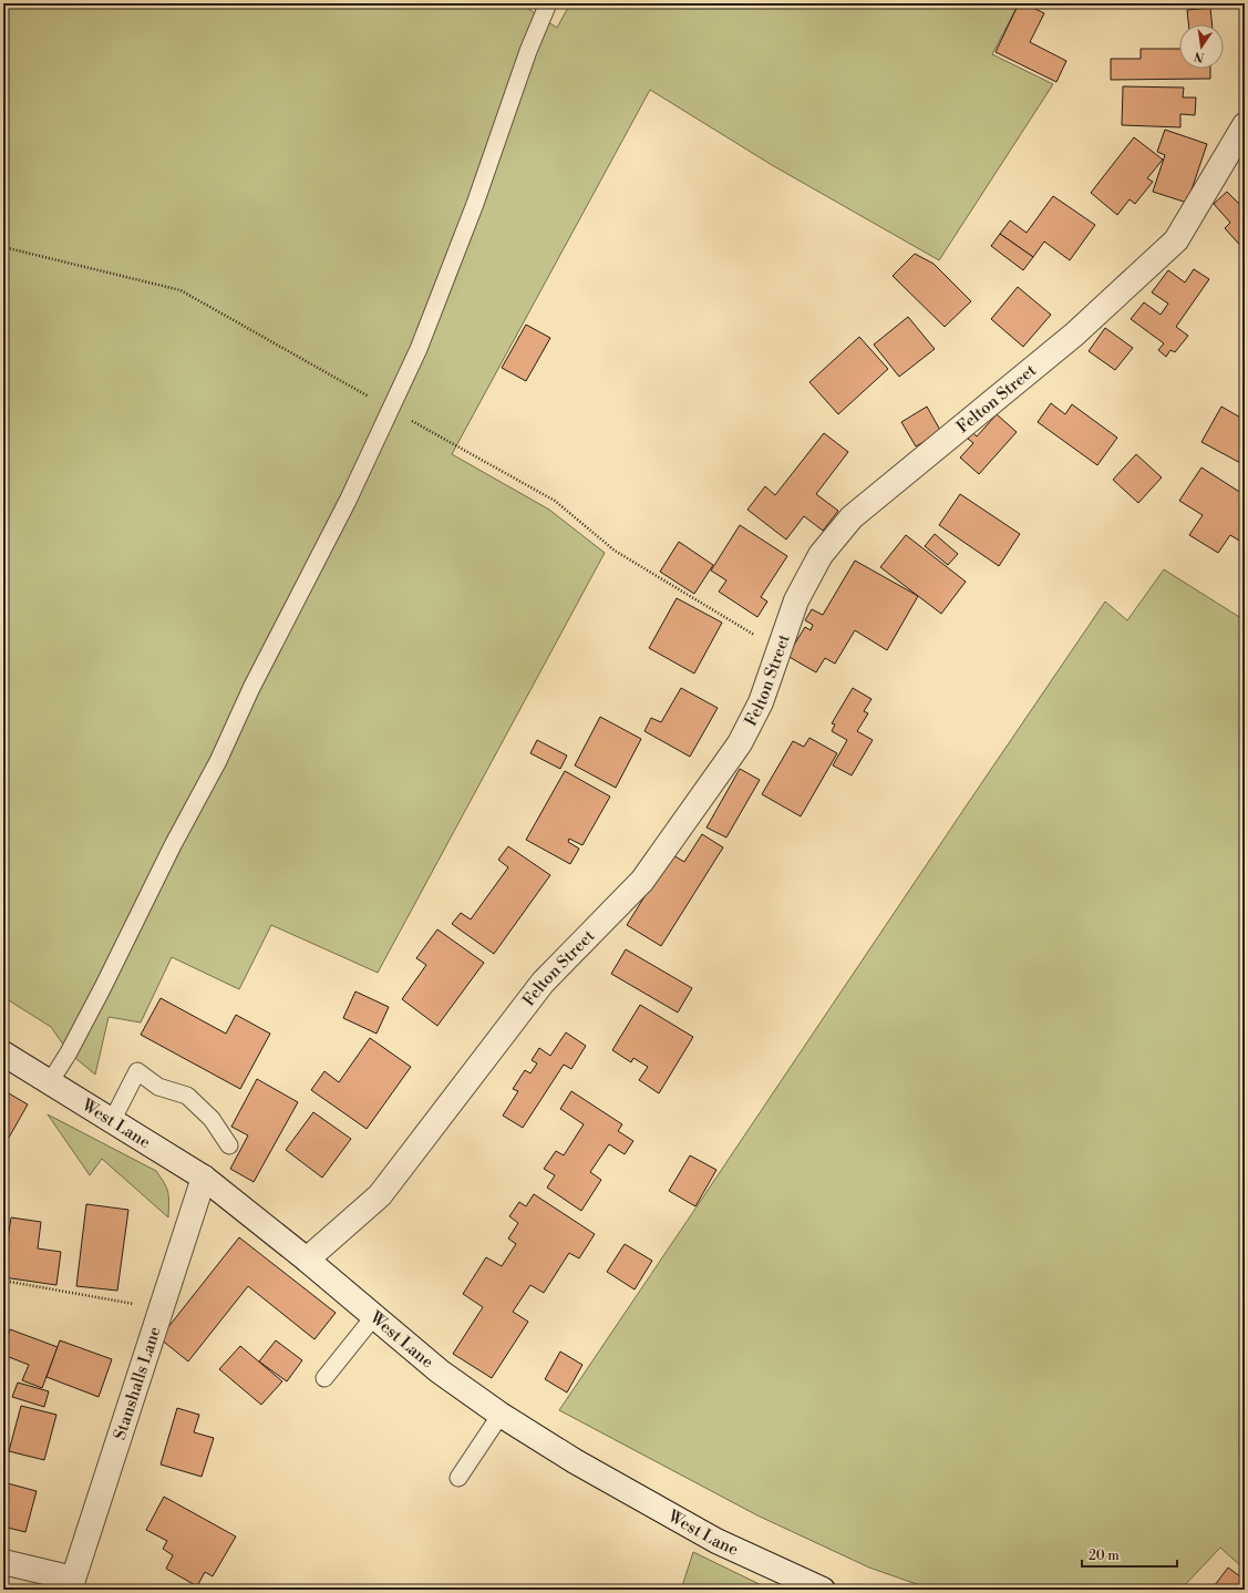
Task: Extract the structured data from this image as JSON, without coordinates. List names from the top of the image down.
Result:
{
  "streets": {
    "street": ["Felton Street", "West Lane", "Stanshalls Lane"]
  },
  "crossings": [
    ["Felton Street", "West Lane"],
    ["West Lane", "Stanshalls Lane"]
  ],
  "scale_bar": "20 m",
  "north": "bottom"
}
